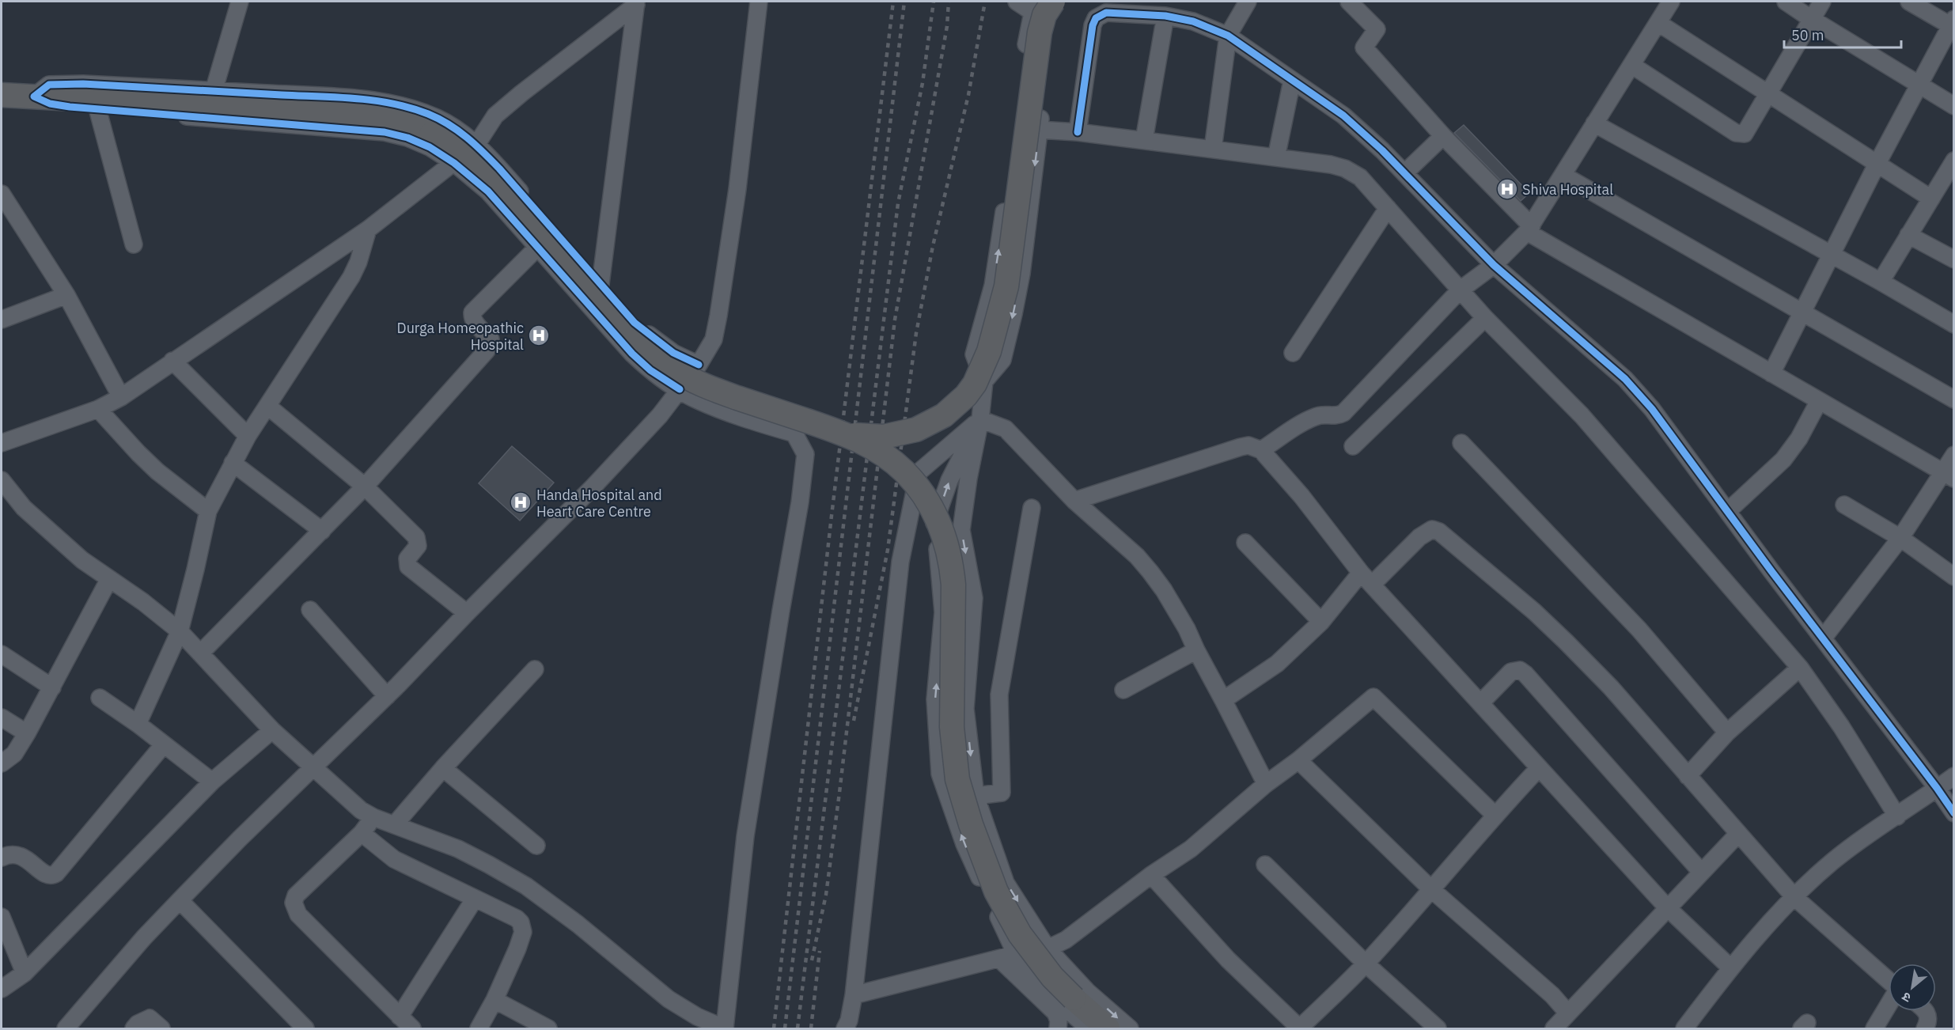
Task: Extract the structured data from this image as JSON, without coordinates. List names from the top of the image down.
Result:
{
  "places": {
    "hospital": ["Shiva Hospital", "Durga Homeopathic Hospital", "Handa Hospital and Heart Care Centre"]
  },
  "scale_bar": "50 m",
  "north": "bottom left"
}
